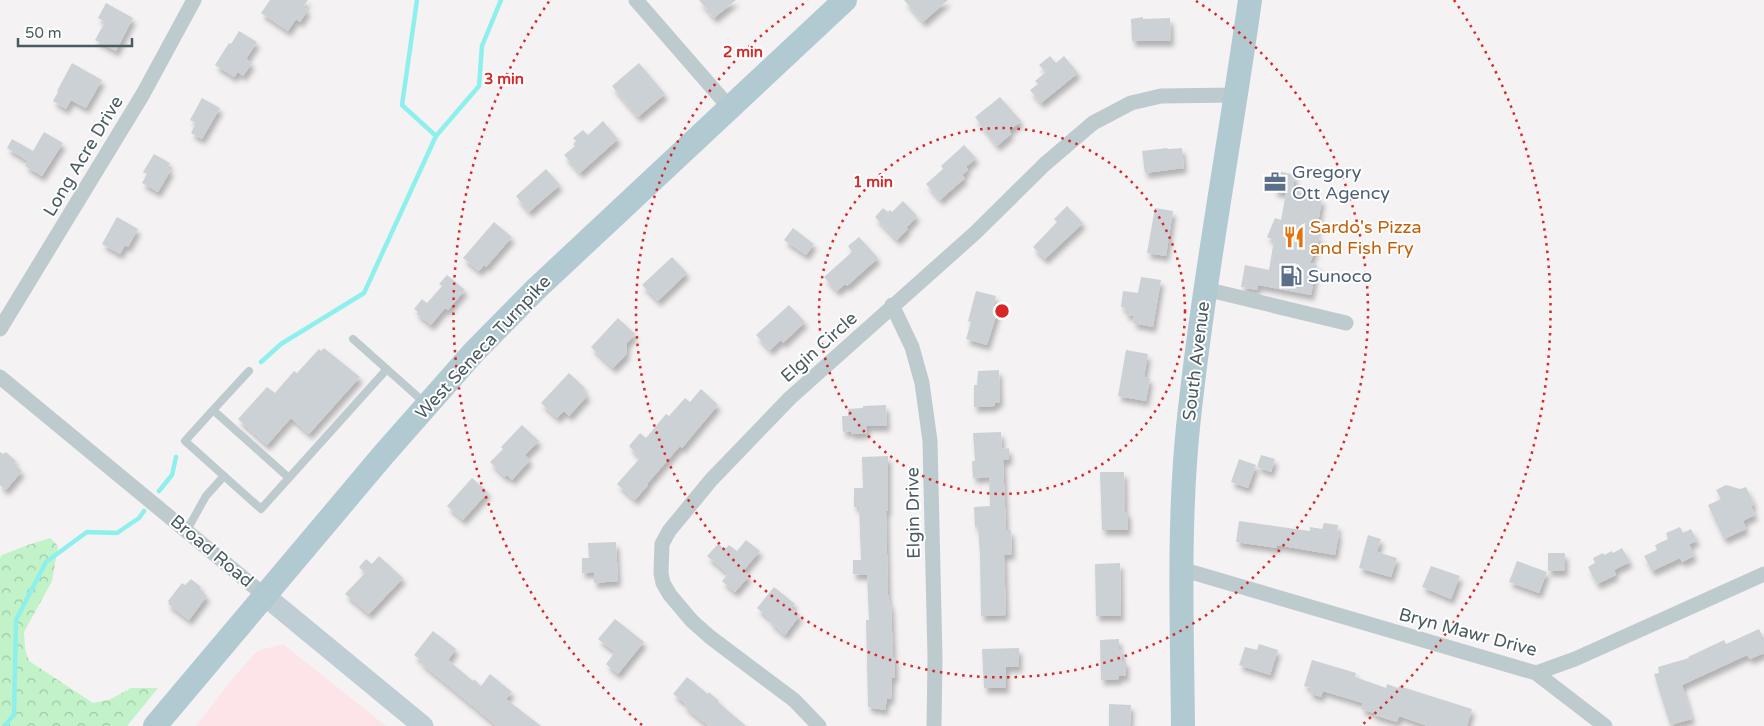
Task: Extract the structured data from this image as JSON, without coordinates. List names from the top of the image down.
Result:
{
  "streets": {
    "main road": ["West Seneca Turnpike", "South Avenue"],
    "street": [
      "Long Acre Drive",
      "Elgin Circle",
      "Elgin Drive",
      "Broad Road",
      "Bryn Mawr Drive"
    ]
  },
  "crossings": [
    ["West Seneca Turnpike", "Broad Road"],
    ["Elgin Circle", "South Avenue"],
    ["Elgin Circle", "Elgin Drive"],
    ["South Avenue", "Bryn Mawr Drive"]
  ],
  "places": {
    "office": ["Gregory Ott Agency"],
    "restaurant": ["Sardo's Pizza and Fish Fry"],
    "fuel station": ["Sunoco"]
  },
  "scale_bar": "50 m",
  "rings": ["2 min", "3 min", "1 min"]
}
